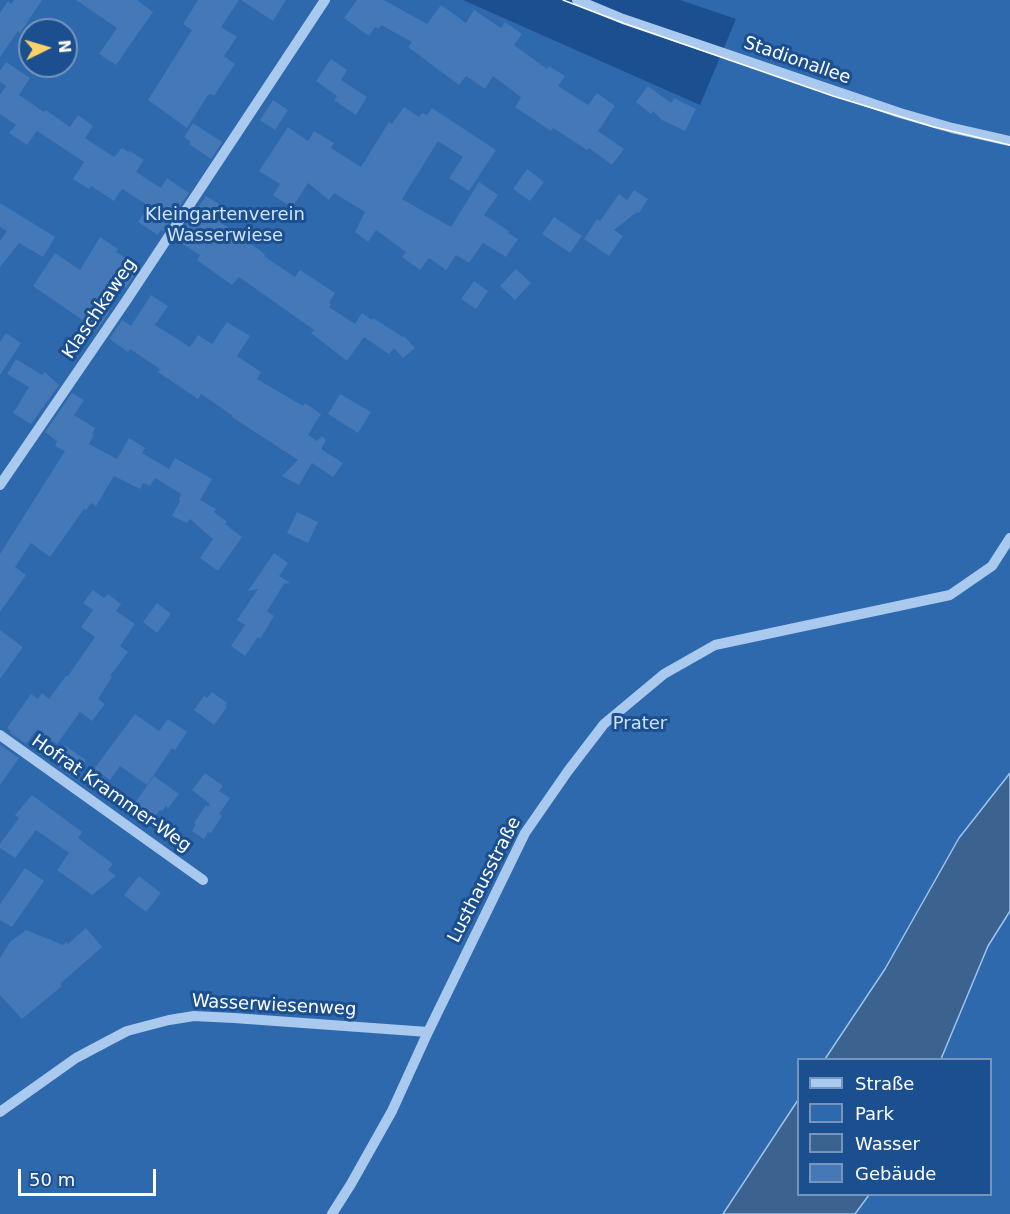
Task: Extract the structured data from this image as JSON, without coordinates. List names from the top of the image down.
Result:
{
  "streets": {
    "street": [
      "Stadionallee",
      "Klaschkaweg",
      "Hofrat Krammer-Weg",
      "Lusthausstraße",
      "Wasserwiesenweg"
    ]
  },
  "crossings": [
    ["Lusthausstraße", "Wasserwiesenweg"]
  ],
  "parks": ["Kleingartenverein Wasserwiese", "Prater"],
  "legend": [
    "Straße",
    "Park",
    "Wasser",
    "Gebäude"
  ],
  "scale_bar": "50 m",
  "north": "right"
}
